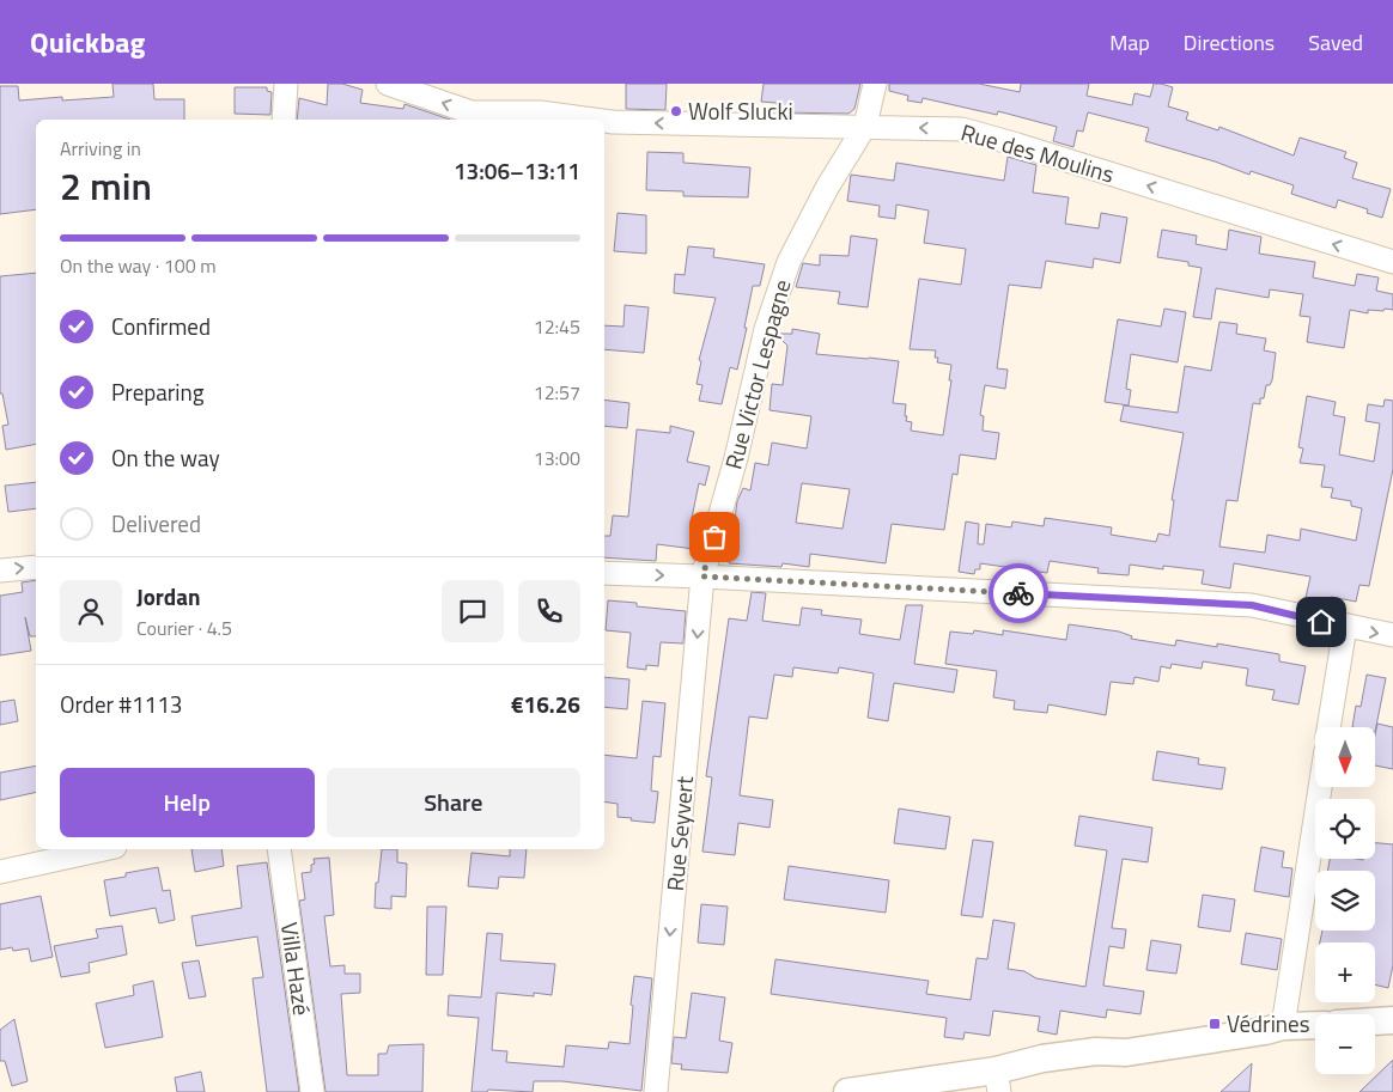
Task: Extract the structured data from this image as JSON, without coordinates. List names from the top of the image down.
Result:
{
  "streets": {
    "street": [
      "Rue des Moulins",
      "Rue Victor Lespagne",
      "Rue Seyvert",
      "Villa Hazé"
    ]
  },
  "crossings": [
    ["Rue des Moulins", "Rue Victor Lespagne"],
    ["Rue Victor Lespagne", "Rue Seyvert"]
  ],
  "one_way": ["Rue des Moulins", "Rue Seyvert"],
  "places": {
    "other": ["Wolf Slucki"],
    "transit": ["Védrines"]
  },
  "north": "bottom",
  "page": {
    "header": "Quickbag",
    "nav": ["Map", "Directions", "Saved"],
    "heading": ["2 min", "Arriving in", "13:06–13:11"],
    "panel": [
      "Jordan",
      "Courier · 4.5",
      "Order #1113",
      "€16.26"
    ],
    "bar": "On the way · 100 m",
    "list": [
      ["Confirmed", "12:45"],
      ["Preparing", "12:57"],
      ["On the way", "13:00"],
      "Delivered"
    ],
    "map_buttons": ["+", "−"],
    "buttons": ["Help", "Share"]
  }
}
